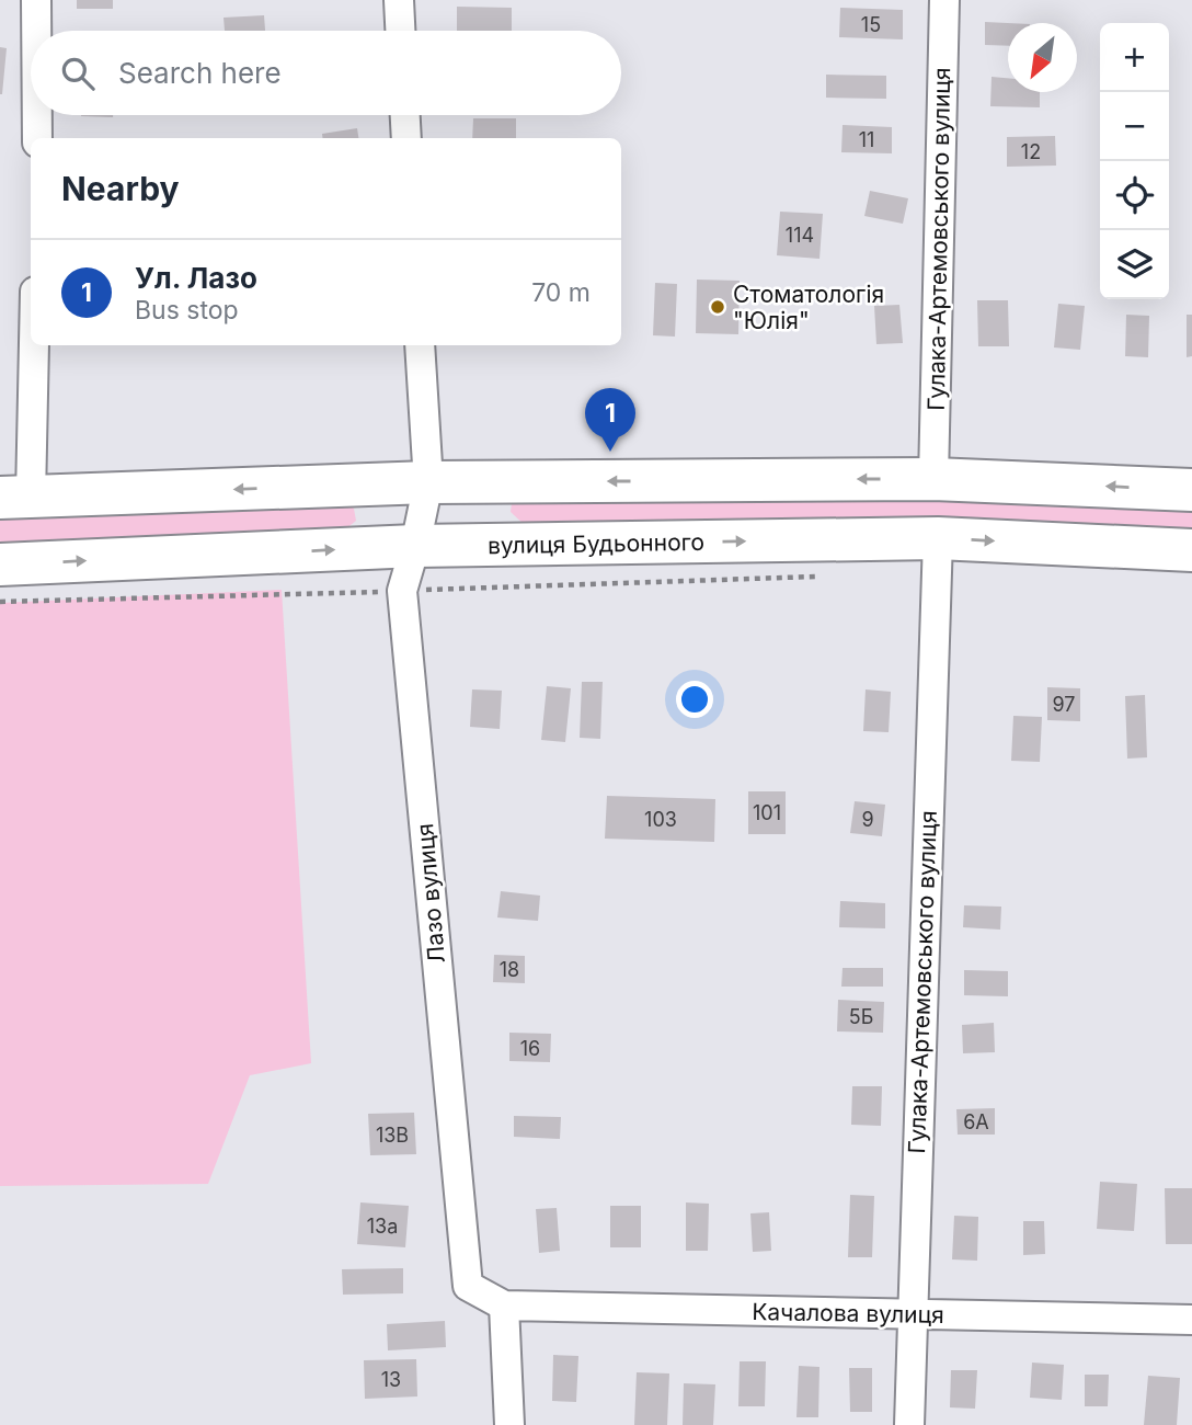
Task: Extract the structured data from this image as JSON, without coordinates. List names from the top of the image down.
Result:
{
  "streets": {
    "main road": ["вулиця Будьонного"],
    "street": ["Гулака-Артемовського вулиця", "Лазо вулиця", "Качалова вулиця"]
  },
  "crossings": [
    ["Гулака-Артемовського вулиця", "вулиця Будьонного"],
    ["Гулака-Артемовського вулиця", "Качалова вулиця"],
    ["вулиця Будьонного", "Лазо вулиця"],
    ["Лазо вулиця", "Качалова вулиця"]
  ],
  "places": ["Стоматологія \"Юлія\""],
  "house_numbers": [
    "15",
    "11",
    "12",
    "114",
    "97",
    "101",
    "103",
    "9",
    "18",
    "5Б",
    "16",
    "6А",
    "13В",
    "13а",
    "13"
  ],
  "north": "bottom left",
  "page": {
    "map_buttons": ["+", "−"],
    "search": "Search here",
    "heading": "Nearby",
    "list": [
      {
        "mark": "1",
        "name": "Ул. Лазо",
        "note": "Bus stop",
        "value": "70 m"
      }
    ],
    "pins": "1"
  }
}
